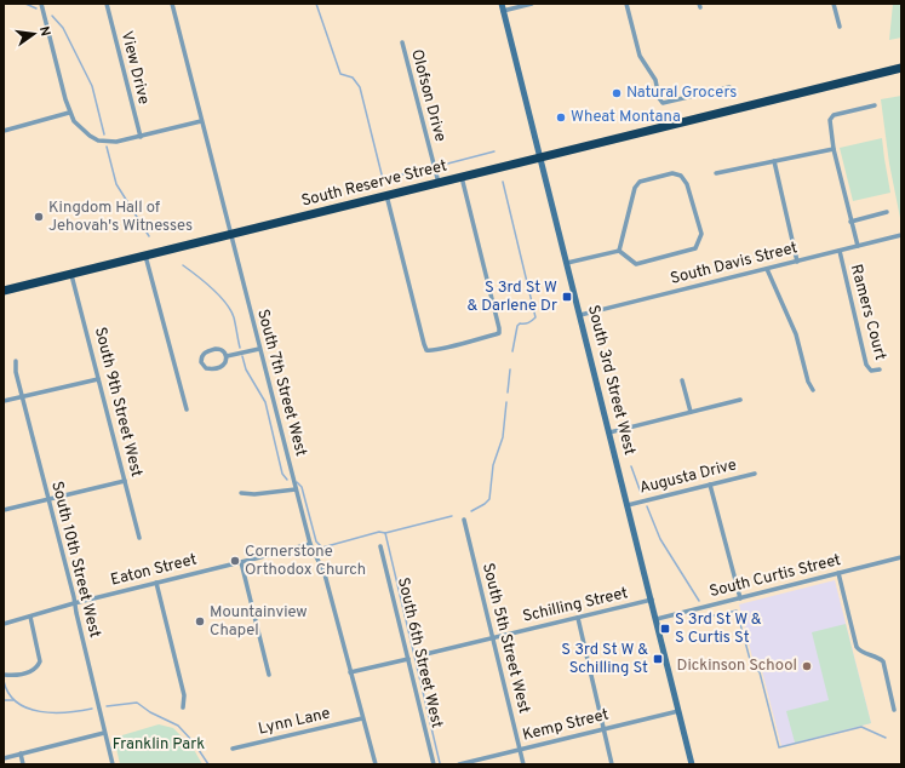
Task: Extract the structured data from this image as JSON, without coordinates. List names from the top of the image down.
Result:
{
  "streets": {
    "highway": ["South Reserve Street"],
    "main road": ["South 3rd Street West"],
    "street": [
      "View Drive",
      "Olofson Drive",
      "South Davis Street",
      "Ramers Court",
      "South 7th Street West",
      "South 9th Street West",
      "Augusta Drive",
      "South 10th Street West",
      "Eaton Street",
      "South Curtis Street",
      "Schilling Street",
      "South 5th Street West",
      "South 6th Street West",
      "Lynn Lane",
      "Kemp Street"
    ]
  },
  "crossings": [
    ["Olofson Drive", "South Reserve Street"],
    ["South Reserve Street", "South 3rd Street West"],
    ["South Reserve Street", "South 7th Street West"],
    ["South Reserve Street", "South 9th Street West"],
    ["South Davis Street", "Ramers Court"],
    ["South Davis Street", "South 3rd Street West"],
    ["South 3rd Street West", "Augusta Drive"],
    ["South 3rd Street West", "South Curtis Street"],
    ["South 3rd Street West", "Schilling Street"],
    ["South 3rd Street West", "Kemp Street"],
    ["South 7th Street West", "Eaton Street"],
    ["South 7th Street West", "Lynn Lane"],
    ["South 10th Street West", "Eaton Street"],
    ["Schilling Street", "South 5th Street West"],
    ["South 5th Street West", "Kemp Street"]
  ],
  "parks": ["Franklin Park"],
  "places": {
    "other": [
      "Natural Grocers",
      "Wheat Montana",
      "Kingdom Hall of Jehovah's Witnesses",
      "Cornerstone Orthodox Church",
      "Mountainview Chapel",
      "Dickinson School"
    ],
    "transit": ["S 3rd St W & Darlene Dr", "S 3rd St W & S Curtis St", "S 3rd St W & Schilling St"]
  },
  "north": "right"
}
